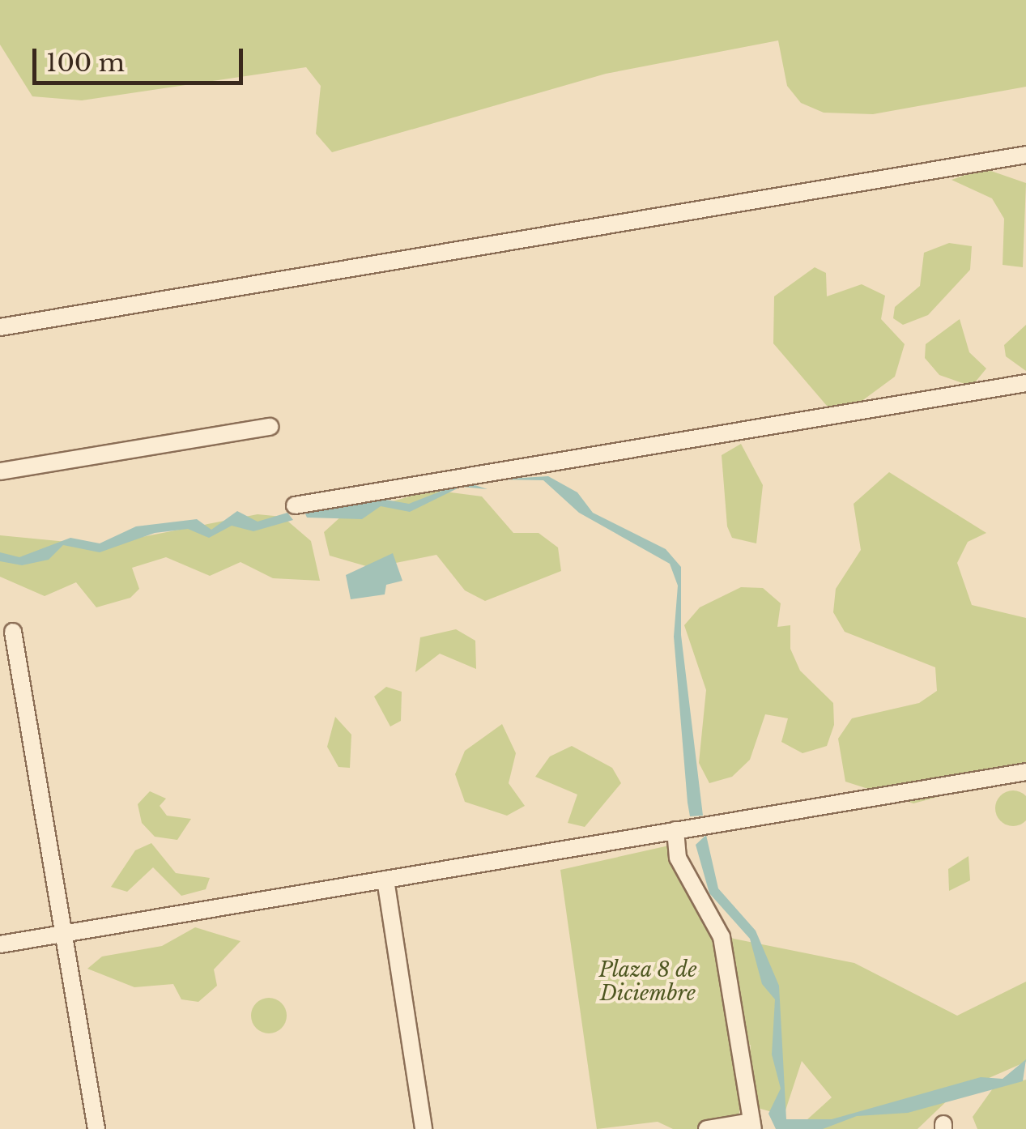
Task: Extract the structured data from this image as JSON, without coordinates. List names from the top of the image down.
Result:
{
  "parks": ["Plaza 8 de Diciembre"],
  "scale_bar": "100 m"
}
